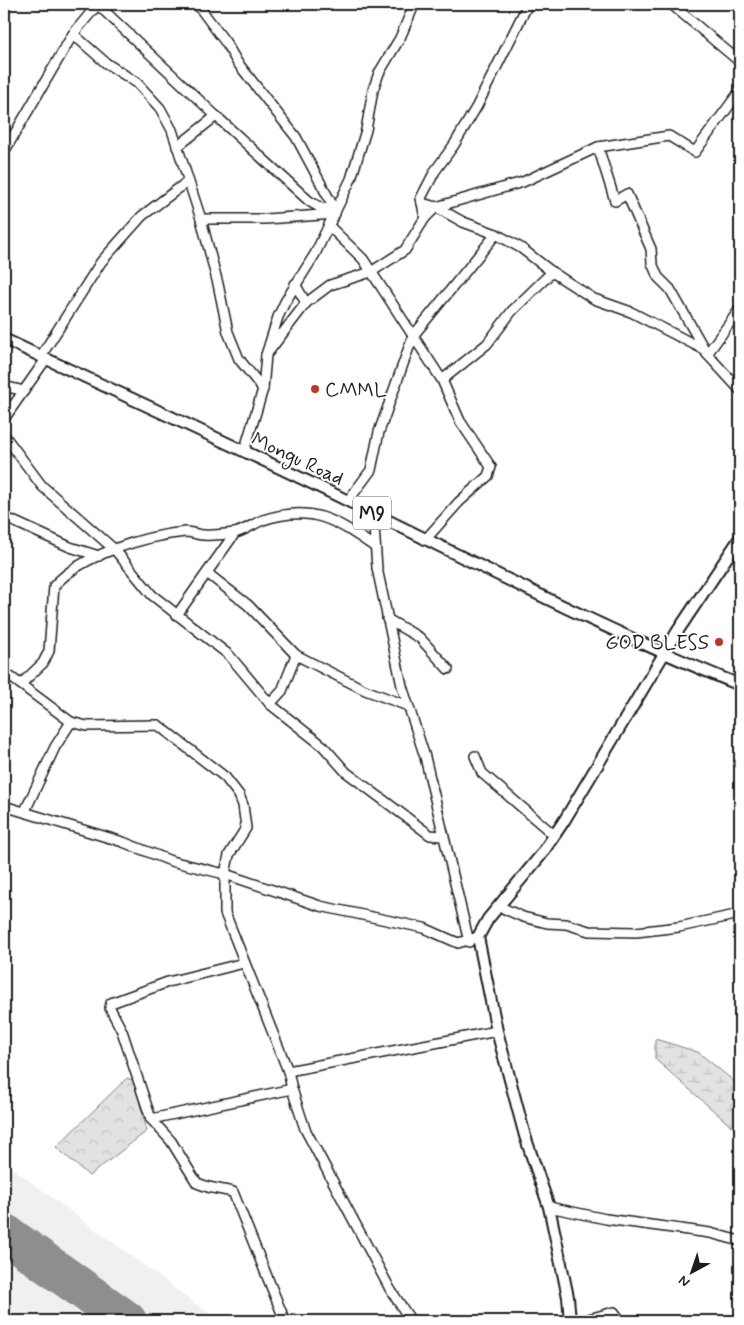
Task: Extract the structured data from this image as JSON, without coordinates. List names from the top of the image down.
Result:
{
  "streets": {
    "main road": ["Mongu Road", "M9"]
  },
  "places": ["CMML", "GOD BLESS"],
  "north": "bottom left"
}
